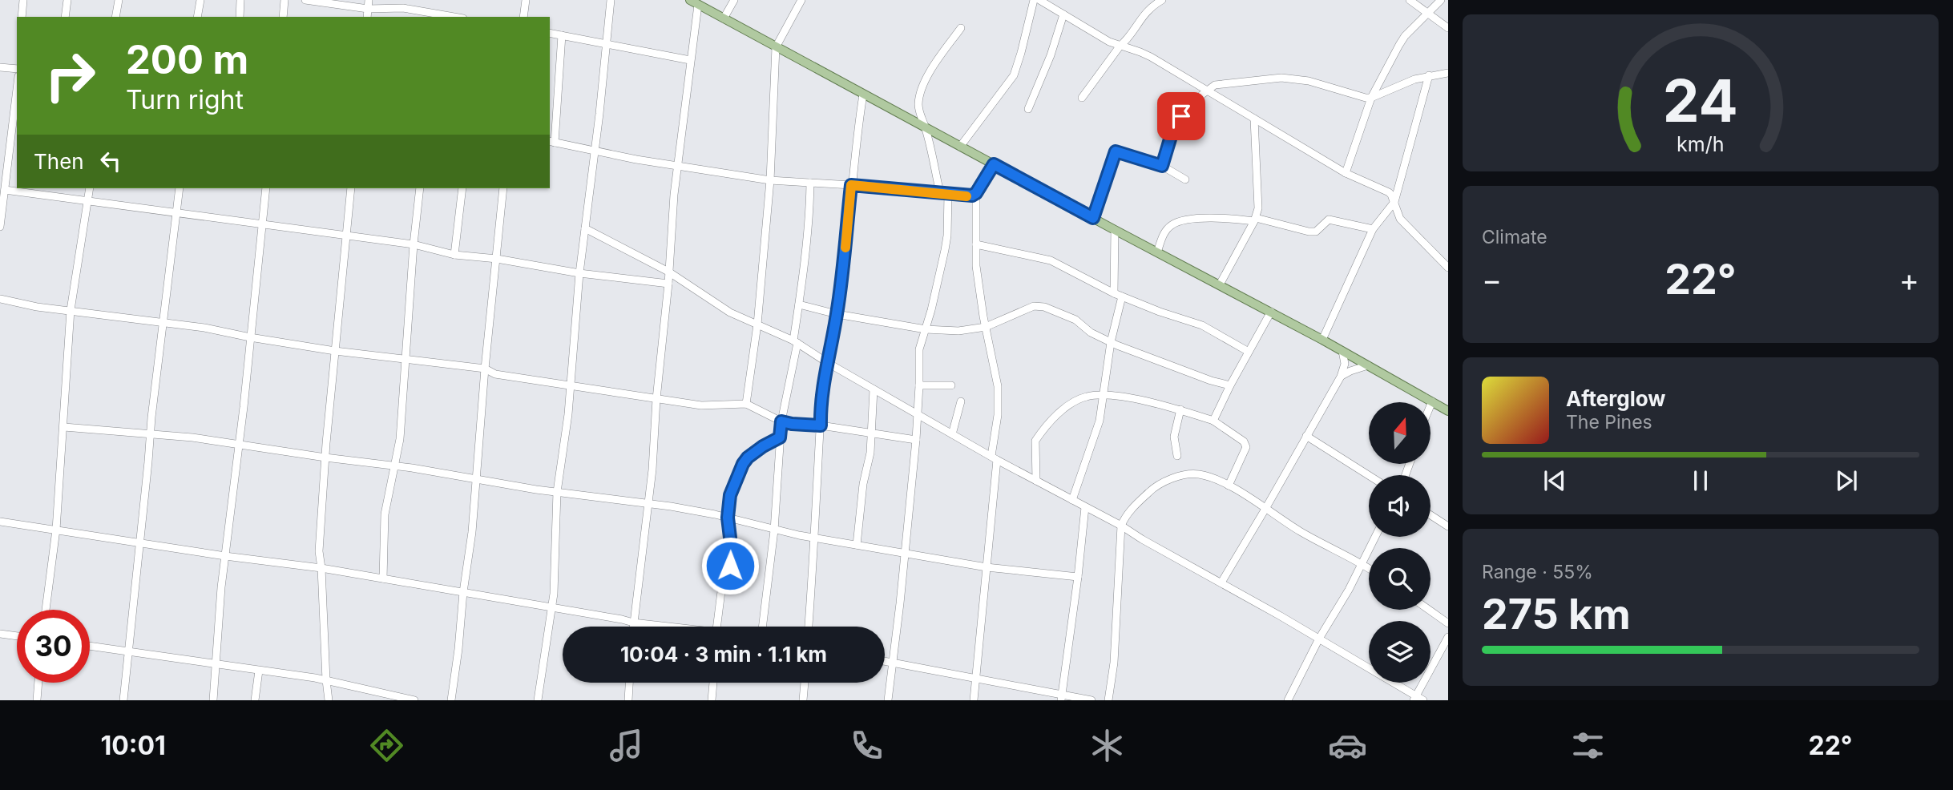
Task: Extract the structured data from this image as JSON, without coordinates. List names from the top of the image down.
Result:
{
  "north": "top",
  "page": {
    "turn": ["200 m", "Turn right"],
    "then": "Then",
    "tile": [
      "Climate",
      ["Range · 55%", "275 km"]
    ],
    "heat": ["−", "22°", "+"],
    "song": ["Afterglow", "The Pines"],
    "limit": "30",
    "trip": "10:04 · 3 min · 1.1 km",
    "tabs": ["10:01", "22°"],
    "gauge": ["24", "km/h"]
  }
}
